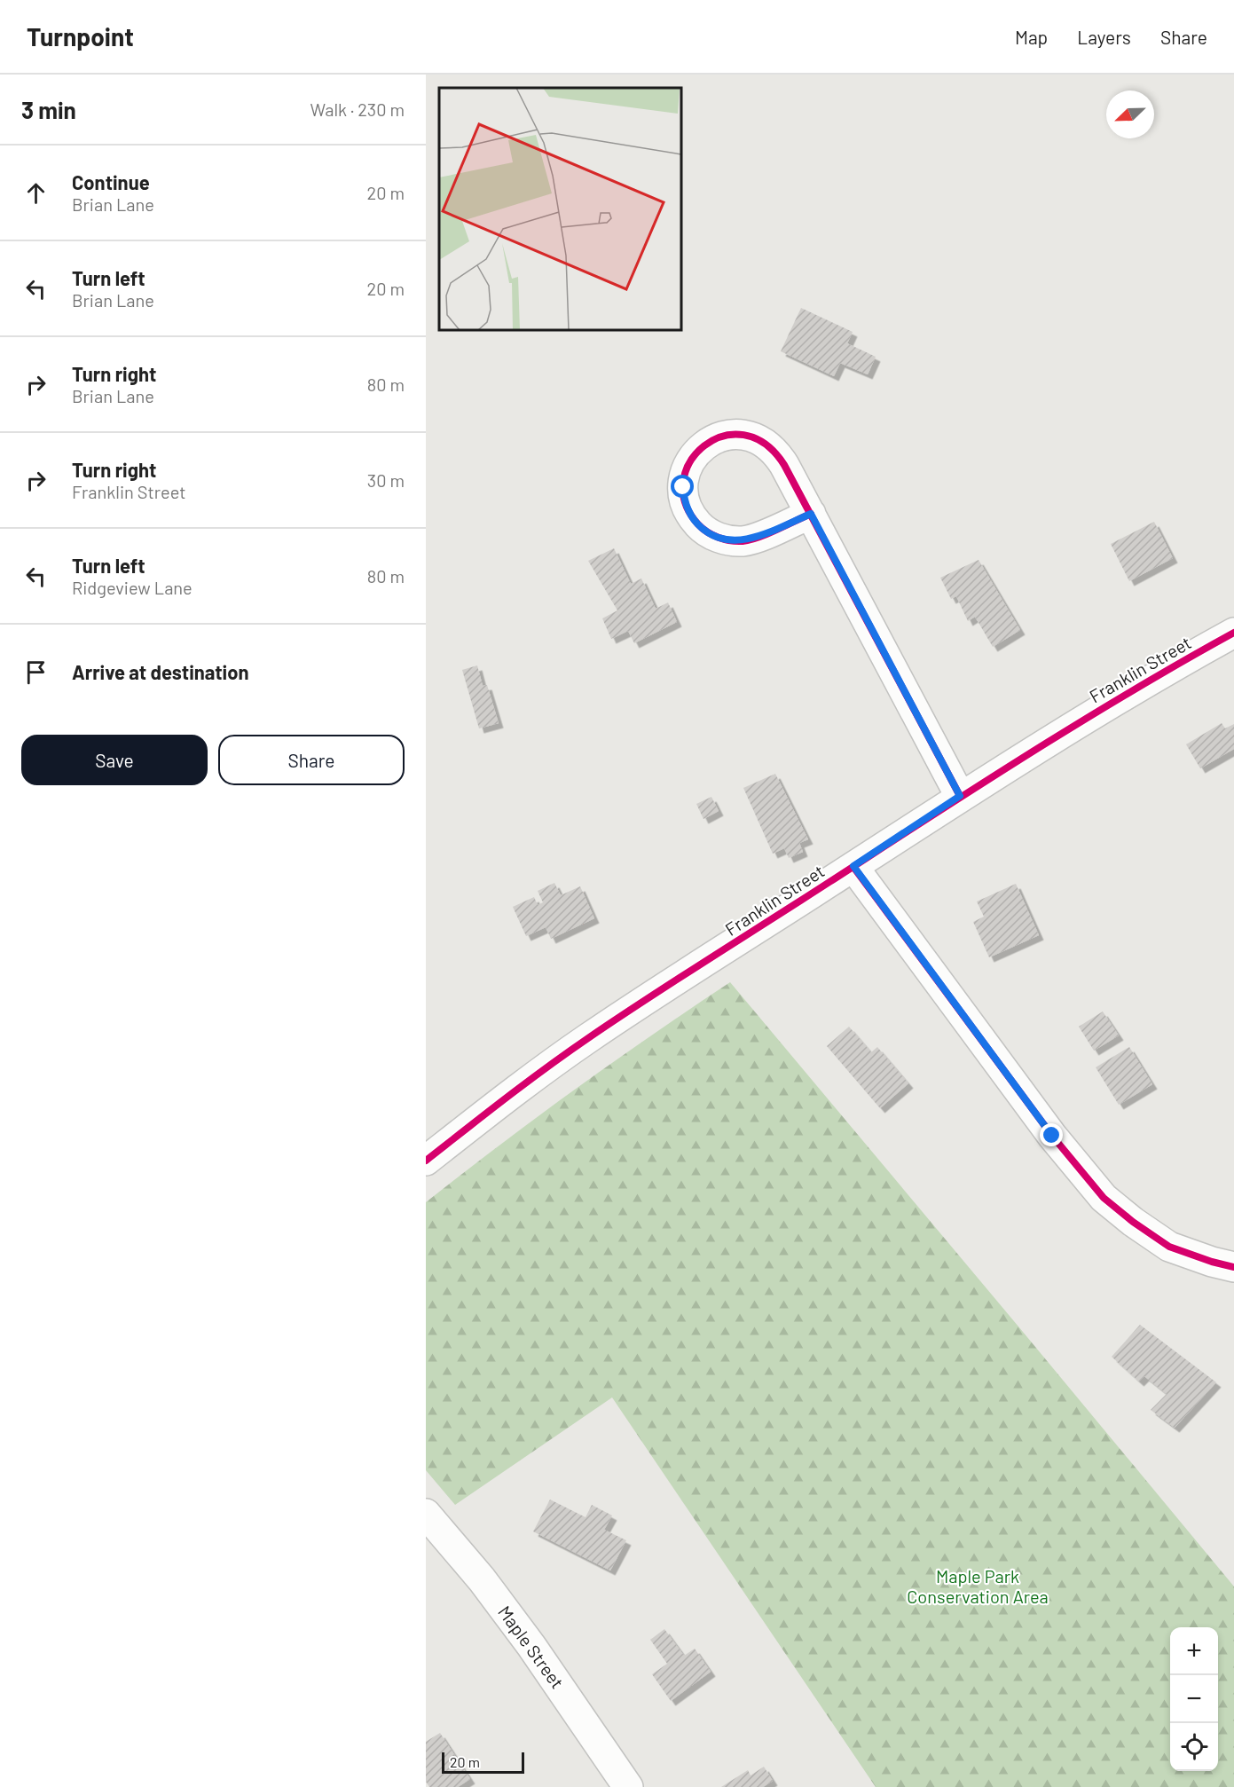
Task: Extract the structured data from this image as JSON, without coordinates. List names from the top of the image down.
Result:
{
  "streets": {
    "street": ["Franklin Street", "Maple Street"]
  },
  "parks": ["Maple Park Conservation Area"],
  "scale_bar": "20 m",
  "north": "bottom left",
  "page": {
    "header": "Turnpoint",
    "nav": ["Map", "Layers", "Share"],
    "heading": ["3 min", "Walk · 230 m"],
    "list": [
      ["Continue", "Brian Lane", "20 m"],
      ["Turn left", "Brian Lane", "20 m"],
      ["Turn right", "Brian Lane", "80 m"],
      ["Turn right", "Franklin Street", "30 m"],
      ["Turn left", "Ridgeview Lane", "80 m"],
      "Arrive at destination"
    ],
    "buttons": ["Save", "Share"],
    "map_buttons": ["+", "−"],
    "scale": "20 m"
  }
}
